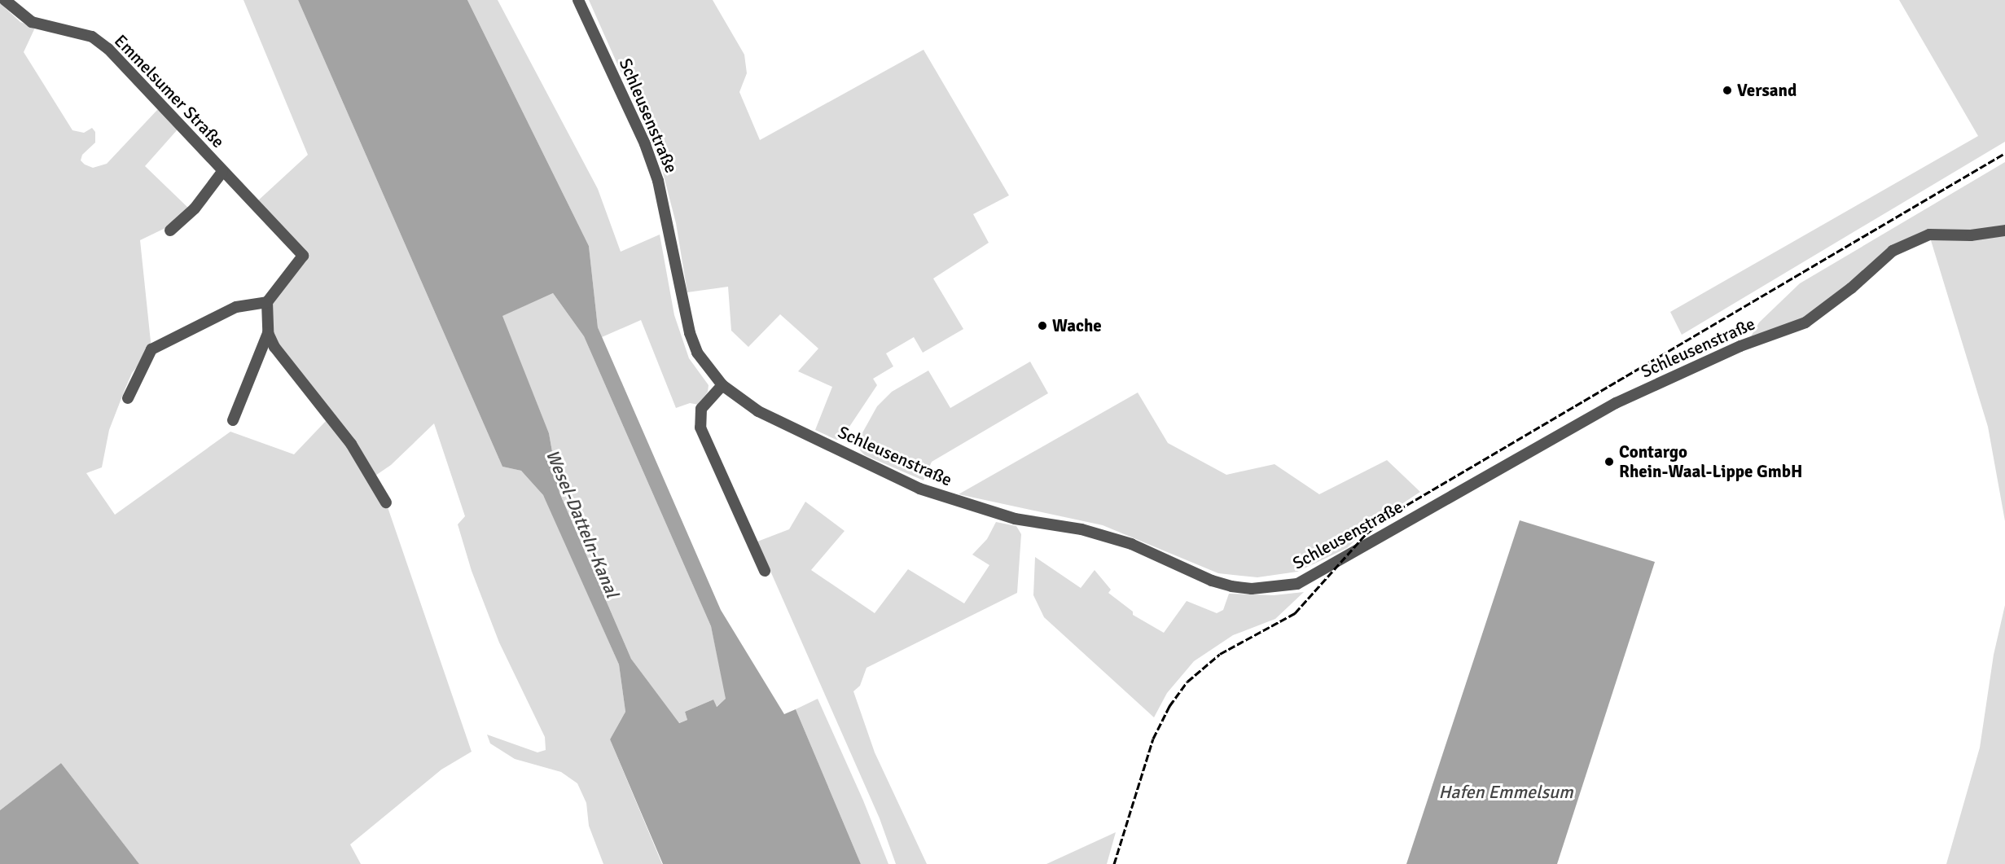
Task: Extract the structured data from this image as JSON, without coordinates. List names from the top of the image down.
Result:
{
  "streets": {
    "street": ["Emmelsumer Straße", "Schleusenstraße"]
  },
  "water": ["Wesel-Datteln-Kanal", "Hafen Emmelsum"],
  "places": ["Versand", "Wache", "Contargo Rhein-Waal-Lippe GmbH"]
}
